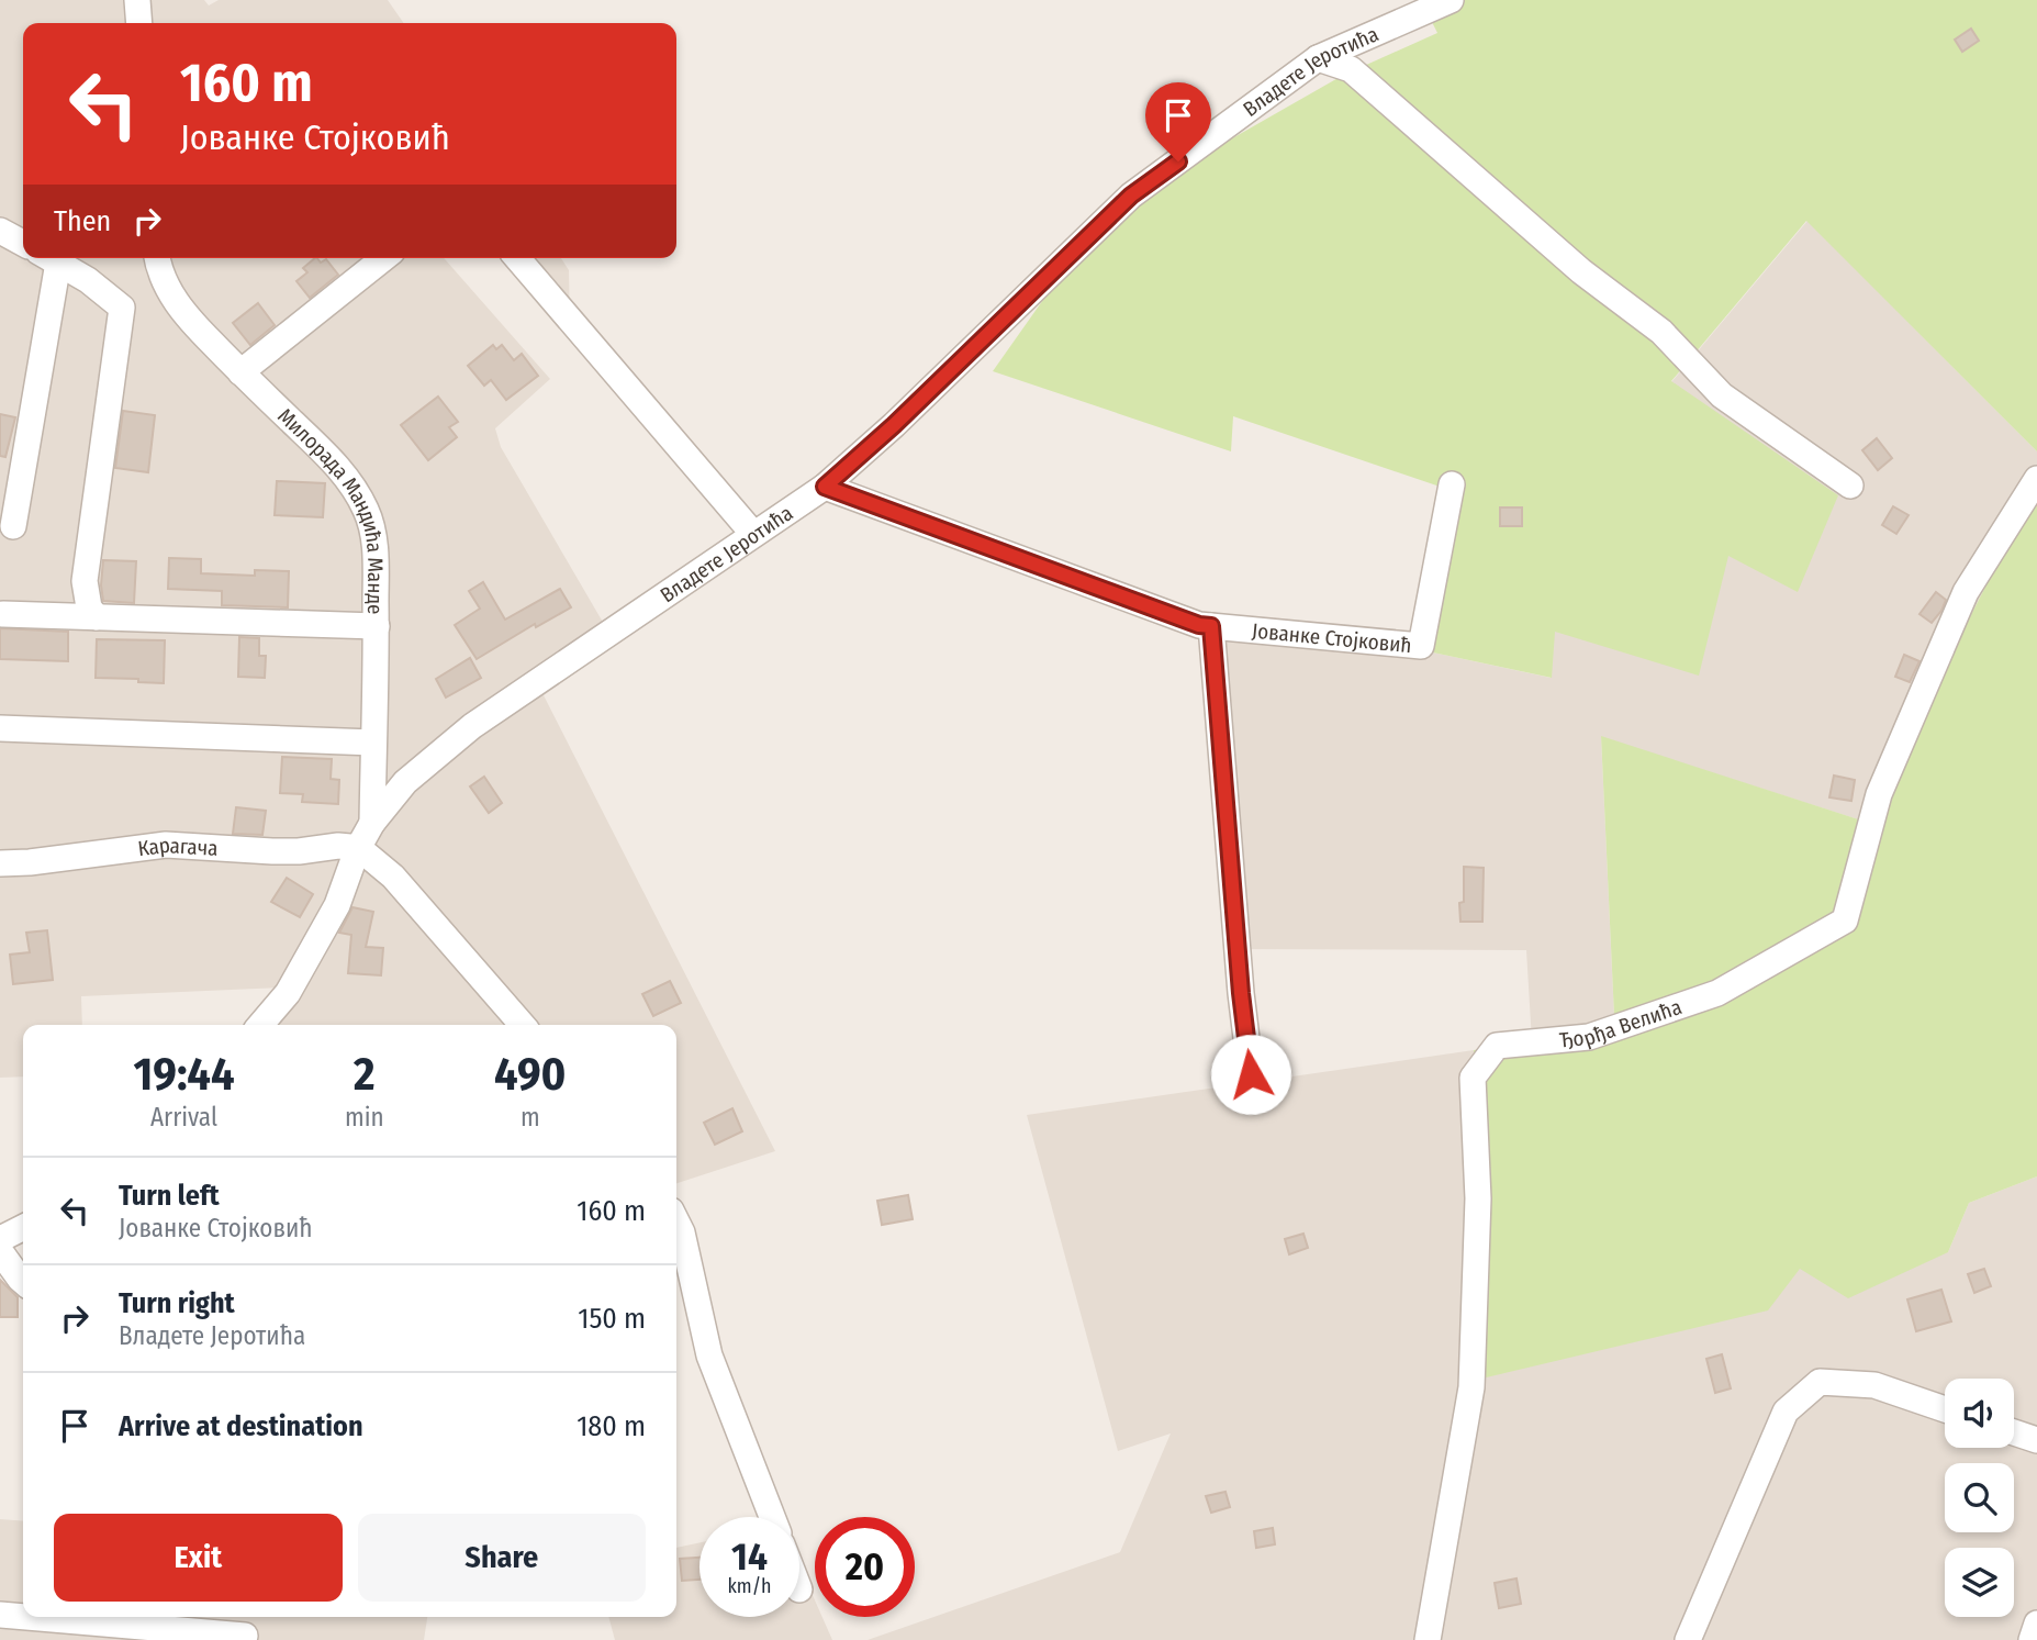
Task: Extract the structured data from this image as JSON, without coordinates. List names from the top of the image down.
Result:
{
  "streets": {
    "street": [
      "Владете Јеротића",
      "Милорада Мандића Манде",
      "Јованке Стојковић",
      "Карагача",
      "Ђорђа Велића"
    ]
  },
  "crossings": [
    ["Владете Јеротића", "Милорада Мандића Манде"],
    ["Владете Јеротића", "Јованке Стојковић"],
    ["Владете Јеротића", "Карагача"]
  ],
  "page": {
    "turn": ["160 m", "Јованке Стојковић"],
    "then": "Then",
    "eta": [
      "19:44",
      "Arrival",
      "2",
      "min",
      "490",
      "m"
    ],
    "list": [
      {
        "name": "Turn left",
        "note": "Јованке Стојковић",
        "value": "160 m"
      },
      {
        "name": "Turn right",
        "note": "Владете Јеротића",
        "value": "150 m"
      },
      {
        "name": "Arrive at destination",
        "value": "180 m"
      }
    ],
    "buttons": ["Exit", "Share"],
    "speed": "14 km/h",
    "limit": "20"
  }
}
